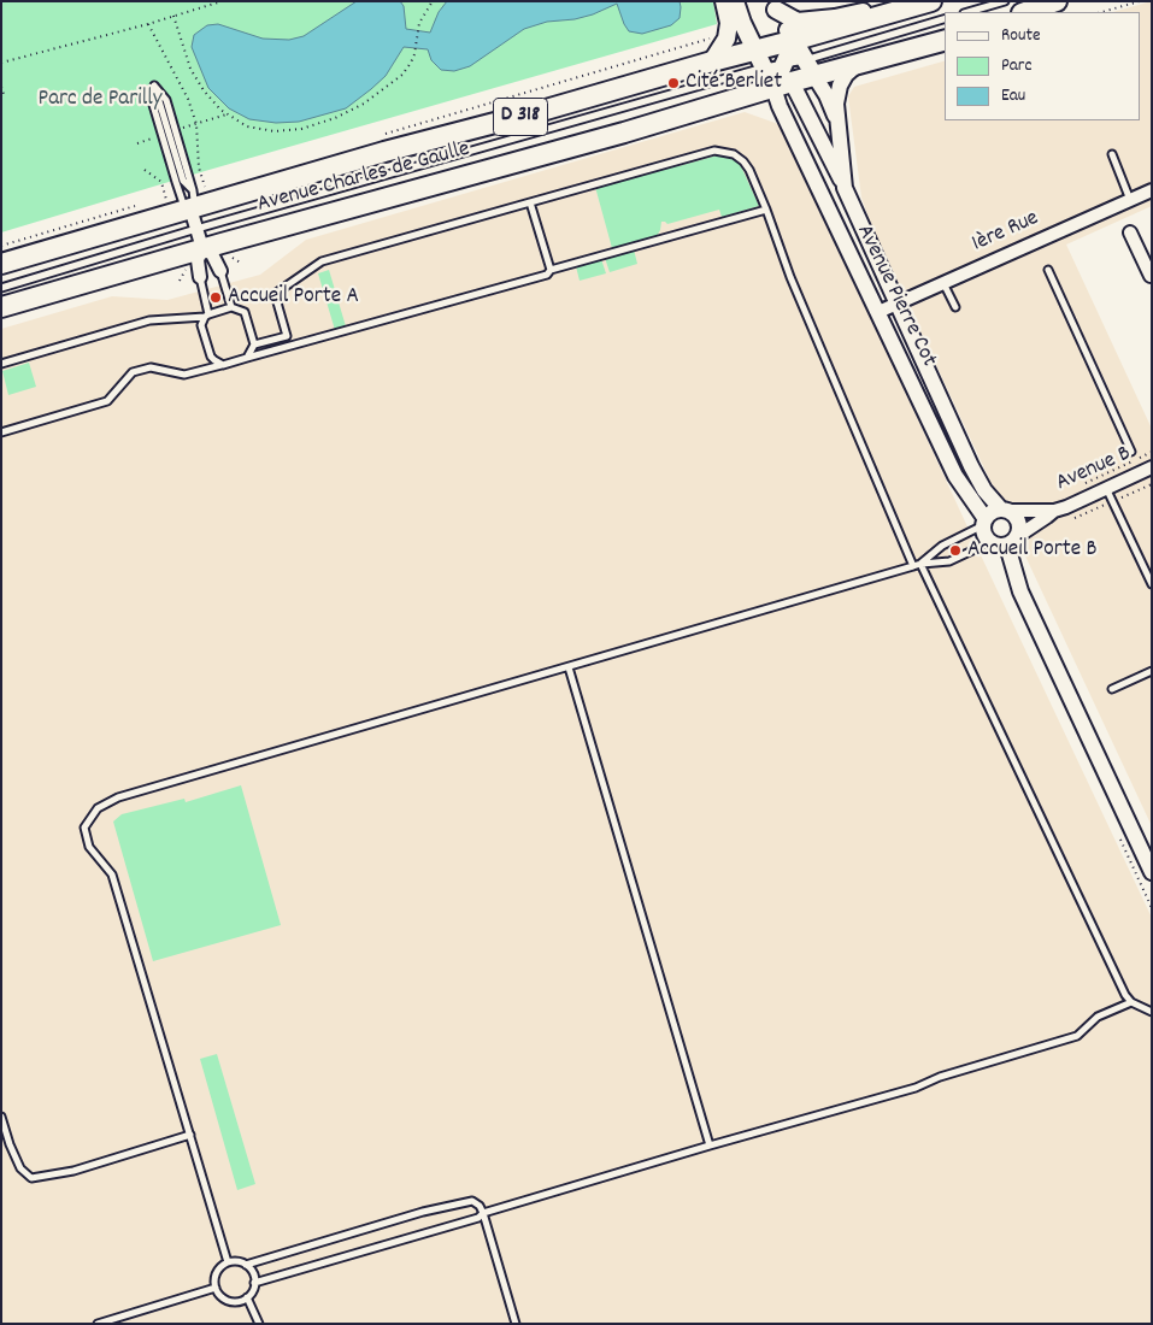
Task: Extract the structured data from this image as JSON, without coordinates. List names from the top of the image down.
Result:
{
  "streets": {
    "main road": ["D 318", "Avenue Charles de Gaulle"],
    "street": ["1ère Rue", "Avenue Pierre Cot", "Avenue B"]
  },
  "crossings": [
    ["Avenue Charles de Gaulle", "Avenue Pierre Cot"],
    ["1ère Rue", "Avenue Pierre Cot"],
    ["Avenue Pierre Cot", "Avenue B"]
  ],
  "parks": ["Parc de Parilly"],
  "places": ["Cité Berliet", "Accueil Porte A", "Accueil Porte B"],
  "legend": ["Route", "Parc", "Eau"]
}
